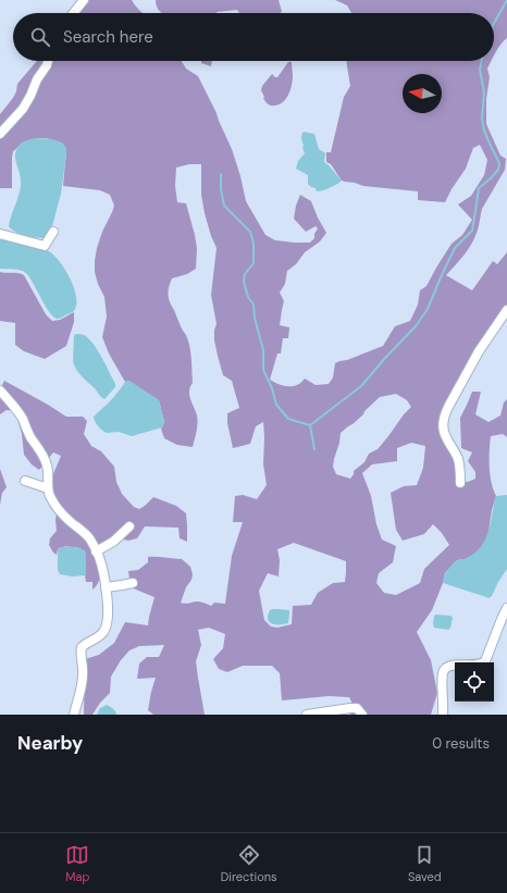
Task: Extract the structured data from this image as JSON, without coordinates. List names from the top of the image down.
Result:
{
  "north": "left",
  "page": {
    "search": "Search here",
    "heading": ["Nearby", "0 results"],
    "nav": ["Map", "Directions", "Saved"]
  }
}
